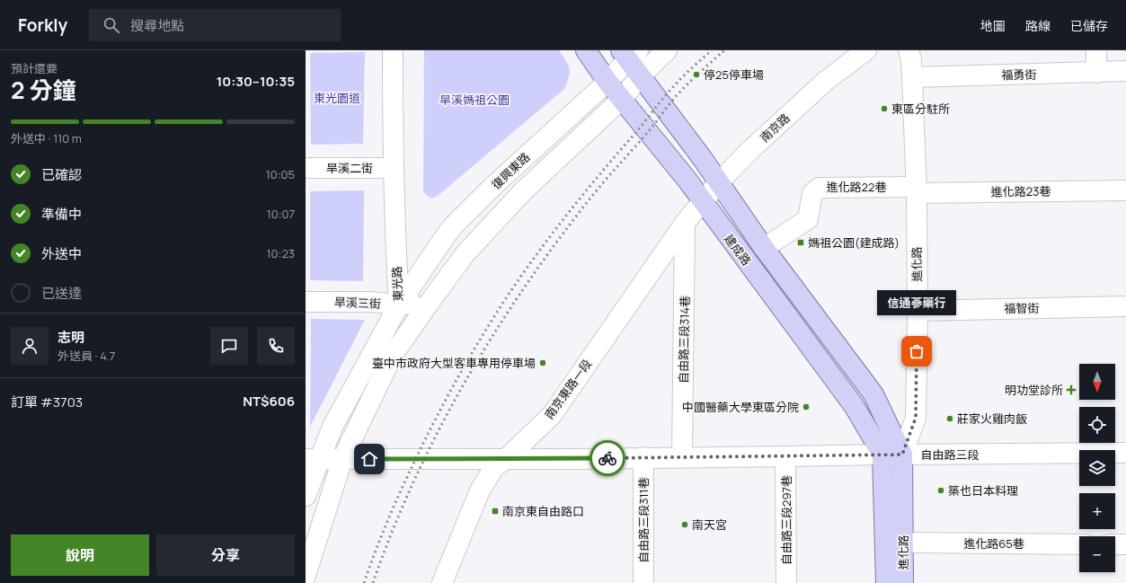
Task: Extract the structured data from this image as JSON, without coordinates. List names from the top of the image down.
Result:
{
  "streets": {
    "main road": ["建成路", "進化路"],
    "street": [
      "福勇街",
      "南京路",
      "旱溪二街",
      "復興東路",
      "進化路22巷",
      "進化路23巷",
      "東光路",
      "旱溪三街",
      "福智街",
      "自由路三段314巷",
      "南京東路一段",
      "自由路三段",
      "自由路三段311巷",
      "自由路三段297巷",
      "進化路65巷"
    ]
  },
  "crossings": [
    ["福勇街", "進化路"],
    ["南京路", "建成路"],
    ["南京路", "自由路三段314巷"],
    ["南京路", "南京東路一段"],
    ["旱溪二街", "東光路"],
    ["復興東路", "建成路"],
    ["復興東路", "東光路"],
    ["復興東路", "旱溪三街"],
    ["進化路22巷", "進化路23巷"],
    ["進化路22巷", "建成路"],
    ["進化路22巷", "進化路"],
    ["進化路23巷", "進化路"],
    ["建成路", "進化路"],
    ["建成路", "自由路三段314巷"],
    ["建成路", "南京東路一段"],
    ["建成路", "自由路三段"],
    ["進化路", "福智街"],
    ["進化路", "自由路三段"],
    ["進化路", "進化路65巷"],
    ["東光路", "旱溪三街"],
    ["東光路", "自由路三段"],
    ["自由路三段314巷", "南京東路一段"],
    ["自由路三段314巷", "自由路三段"],
    ["南京東路一段", "自由路三段"],
    ["自由路三段", "自由路三段311巷"],
    ["自由路三段", "自由路三段297巷"]
  ],
  "parks": ["東光園道", "旱溪媽祖公園"],
  "places": {
    "other": [
      "停25停車場",
      "東區分駐所",
      "信通蔘藥行",
      "臺中市政府大型客車專用停車場",
      "中國醫藥大學東區分院",
      "莊家火雞肉飯",
      "築也日本料理",
      "南天宮"
    ],
    "transit": ["媽祖公園(建成路)", "南京東自由路口"],
    "health": ["明功堂診所"]
  },
  "north": "bottom",
  "page": {
    "header": "Forkly",
    "search": "搜尋地點",
    "nav": ["地圖", "路線", "已儲存"],
    "heading": ["2 分鐘", "預計還要", "10:30–10:35"],
    "panel": [
      "志明",
      "外送員 · 4.7",
      "訂單 #3703",
      "NT$606"
    ],
    "bar": "外送中 · 110 m",
    "list": [
      ["已確認", "10:05"],
      ["準備中", "10:07"],
      ["外送中", "10:23"],
      "已送達"
    ],
    "bubble": "信通蔘藥行",
    "map_buttons": ["+", "−"],
    "buttons": ["說明", "分享"]
  }
}
